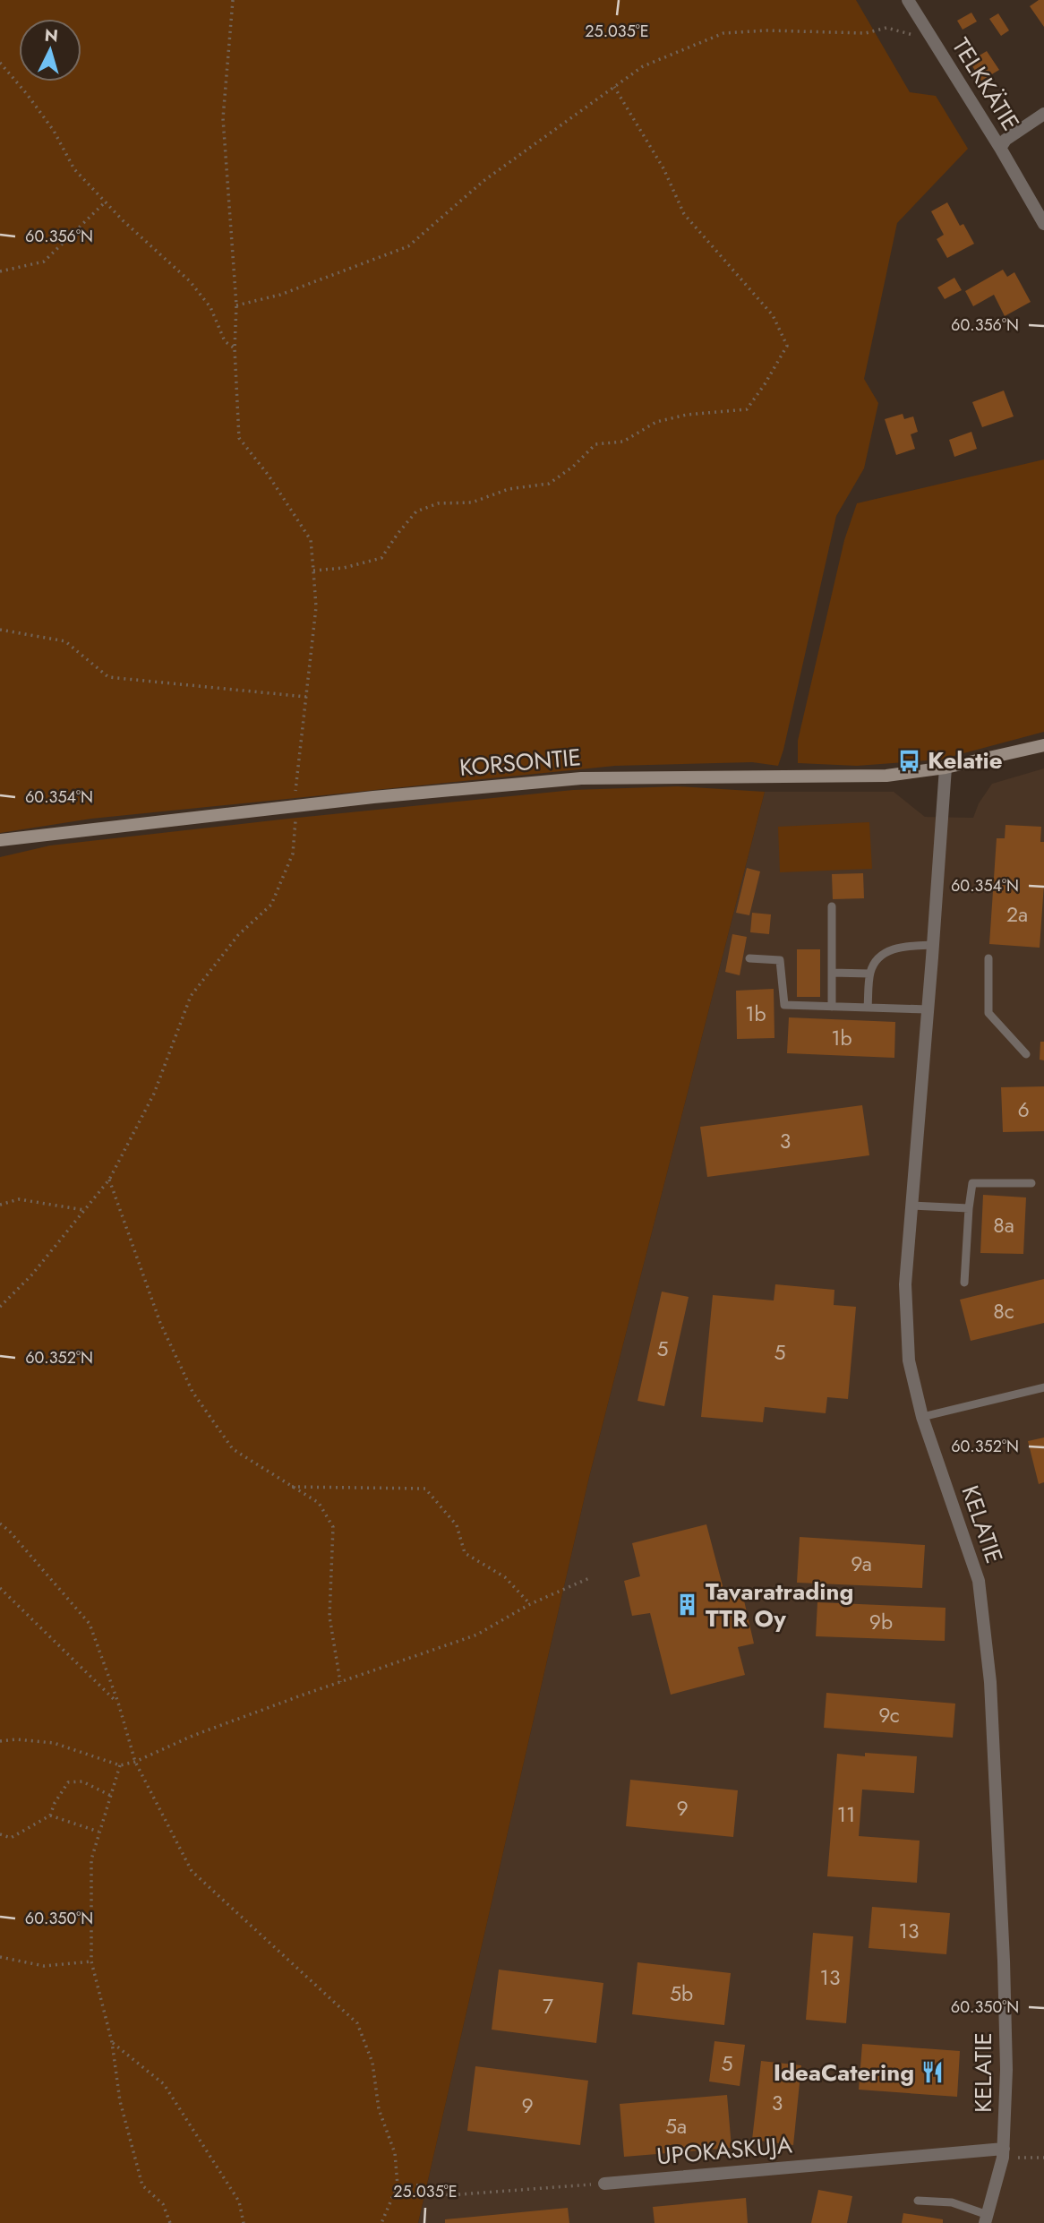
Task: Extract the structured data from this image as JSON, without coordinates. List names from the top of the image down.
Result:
{
  "streets": {
    "main road": ["KORSONTIE"],
    "street": ["TELKKÄTIE", "KELATIE", "UPOKASKUJA"]
  },
  "crossings": [
    ["KORSONTIE", "KELATIE"],
    ["KELATIE", "UPOKASKUJA"]
  ],
  "places": {
    "bus stop": ["Kelatie"],
    "building": ["Tavaratrading TTR Oy"],
    "restaurant": ["IdeaCatering"]
  },
  "house_numbers": [
    "2a",
    "1b",
    "1b",
    "6",
    "3",
    "8a",
    "8c",
    "5",
    "5",
    "9a",
    "9b",
    "9c",
    "9",
    "11",
    "13",
    "13",
    "5b",
    "7",
    "5",
    "3",
    "9",
    "5a"
  ],
  "north": "top",
  "coordinates": [
    "25.035°E",
    "60.356°N",
    "60.354°N",
    "60.352°N",
    "60.350°N"
  ]
}
